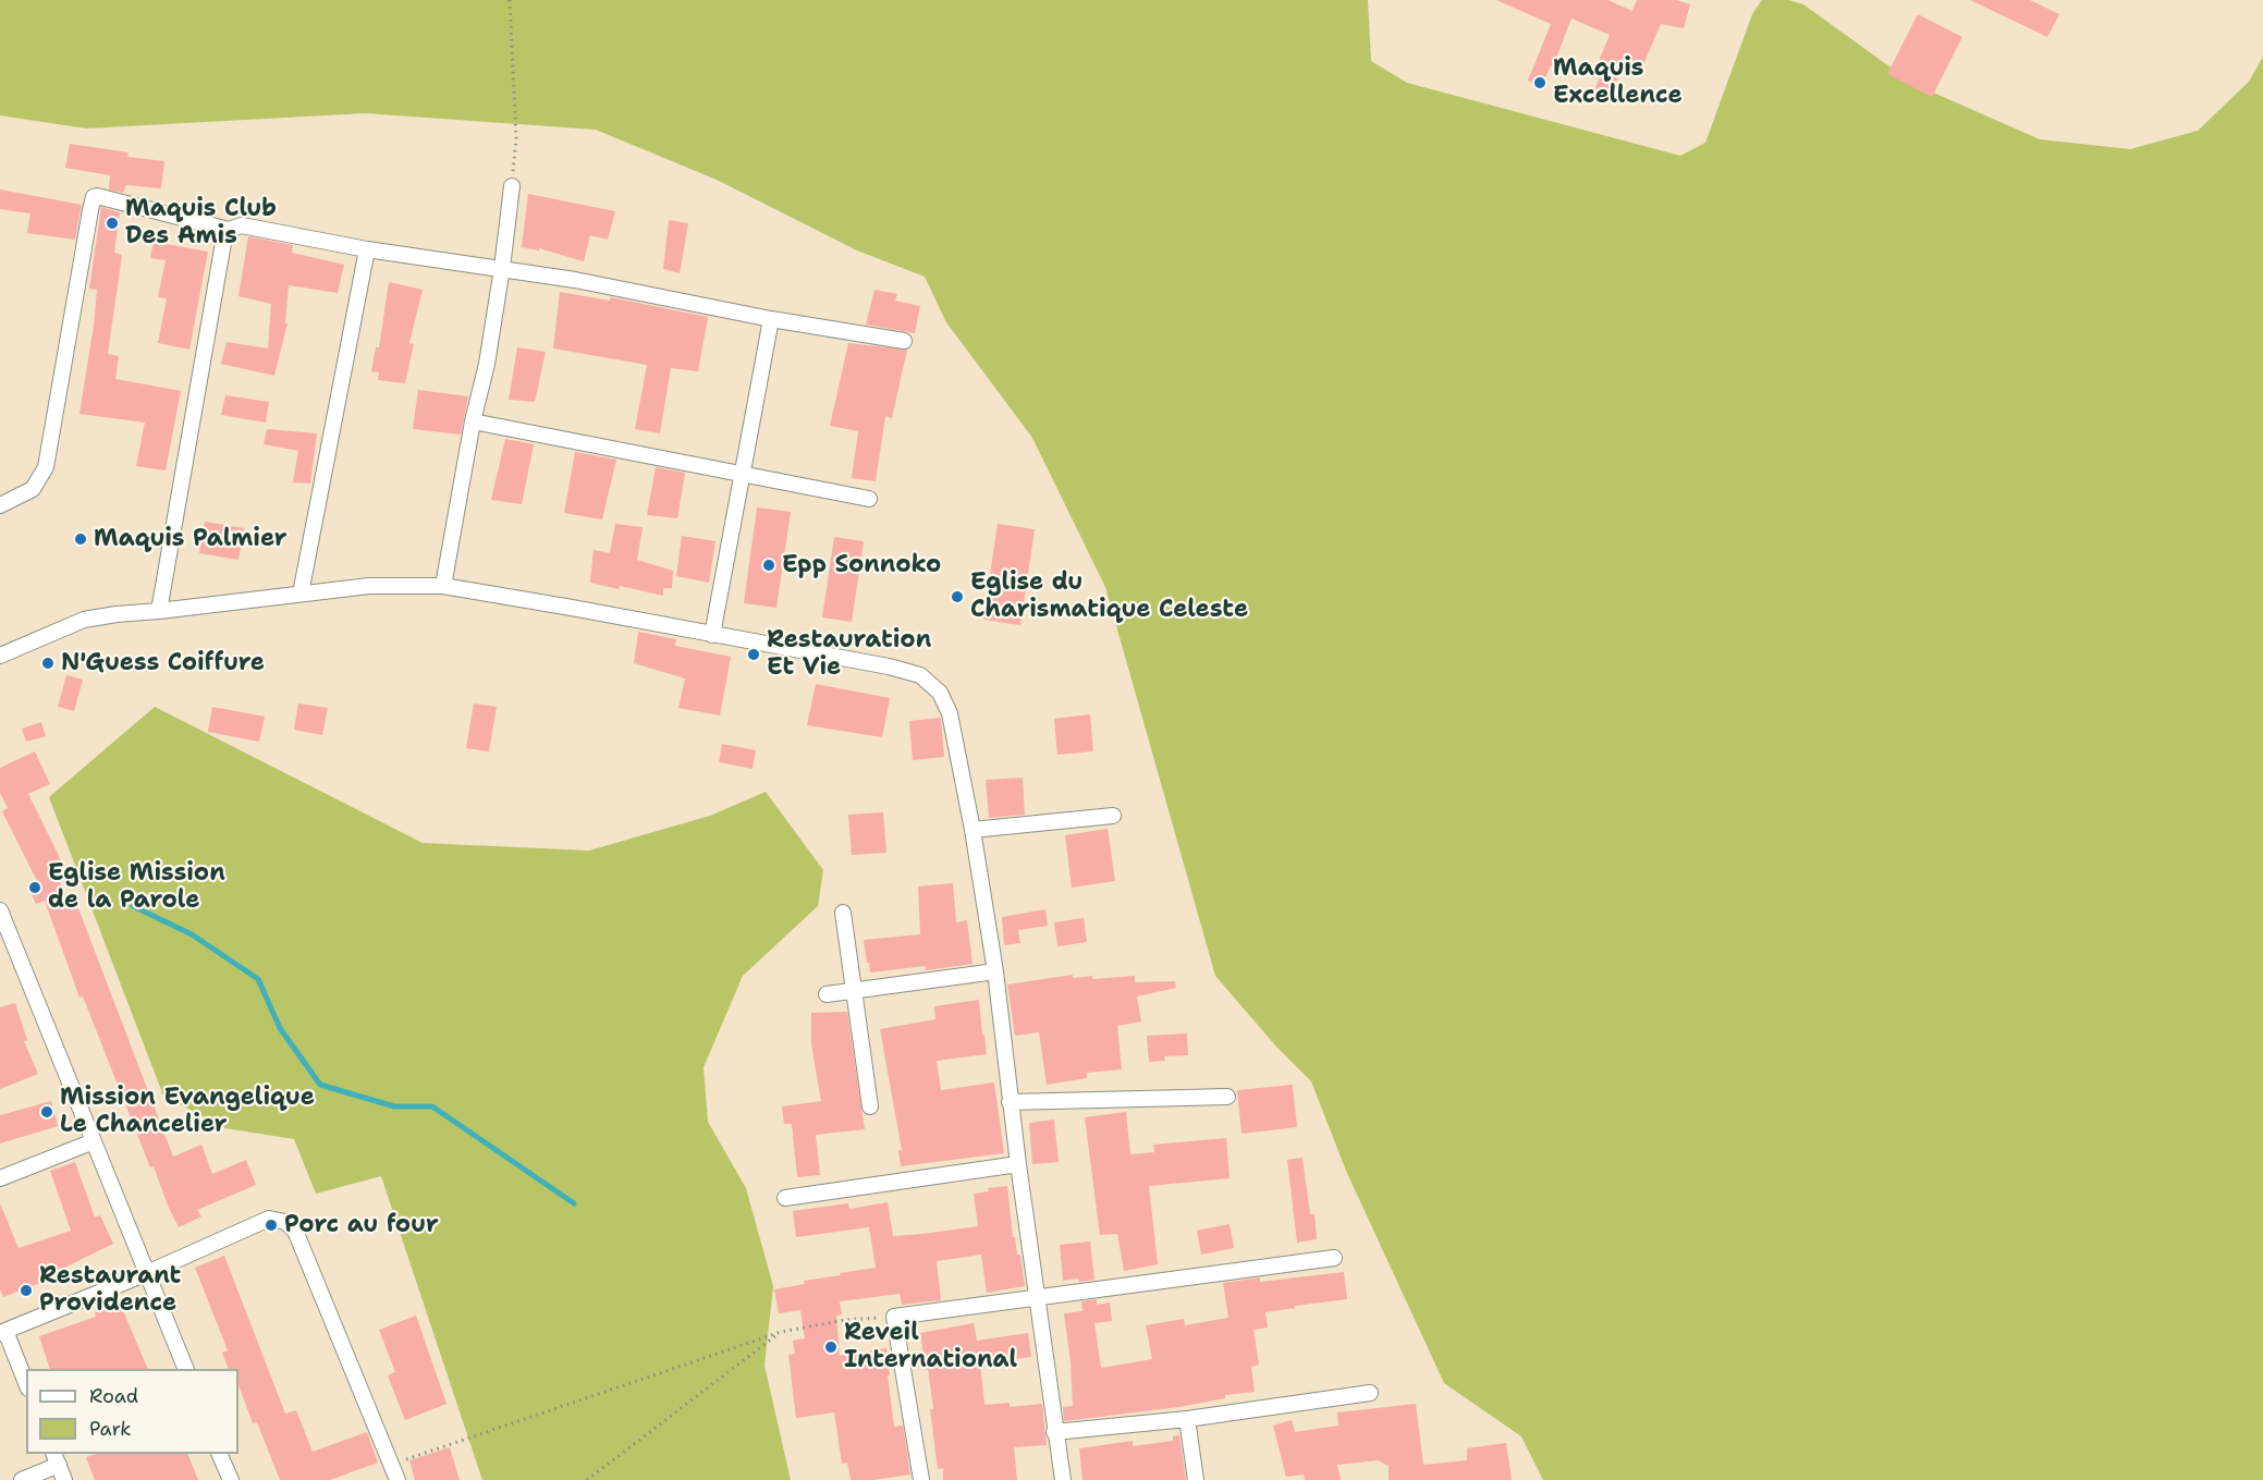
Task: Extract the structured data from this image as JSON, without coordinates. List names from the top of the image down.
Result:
{
  "places": [
    "Maquis Excellence",
    "Maquis Club Des Amis",
    "Maquis Palmier",
    "Epp Sonnoko",
    "Eglise du Charismatique Celeste",
    "Restauration Et Vie",
    "N'Guess Coiffure",
    "Eglise Mission de la Parole",
    "Mission Evangelique Le Chancelier",
    "Porc au four",
    "Restaurant Providence",
    "Reveil International"
  ],
  "legend": ["Road", "Park"]
}
